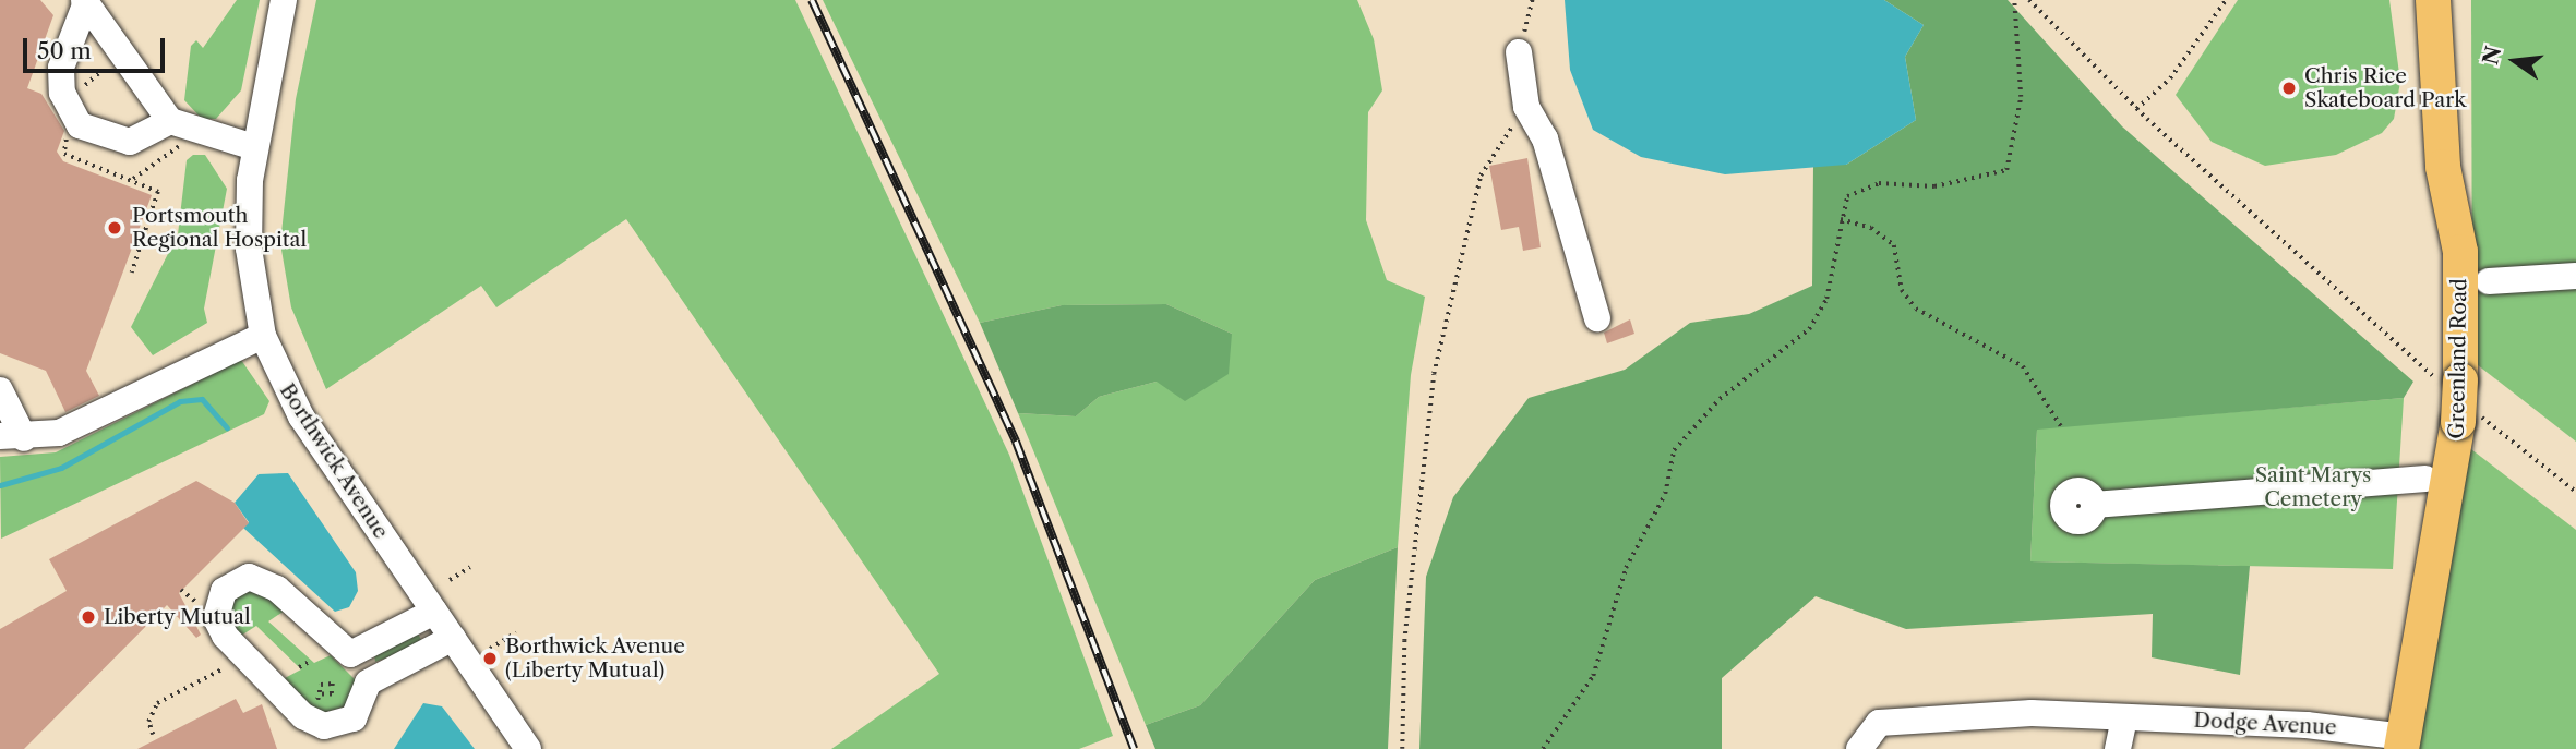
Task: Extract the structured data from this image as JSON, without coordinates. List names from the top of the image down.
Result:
{
  "streets": {
    "main road": ["Greenland Road"],
    "street": ["Borthwick Avenue", "Dodge Avenue"]
  },
  "crossings": [
    ["Greenland Road", "Dodge Avenue"]
  ],
  "parks": ["Saint Marys Cemetery"],
  "places": [
    "Chris Rice Skateboard Park",
    "Portsmouth Regional Hospital",
    "Liberty Mutual",
    "Borthwick Avenue (Liberty Mutual)"
  ],
  "scale_bar": "50 m",
  "north": "left"
}
